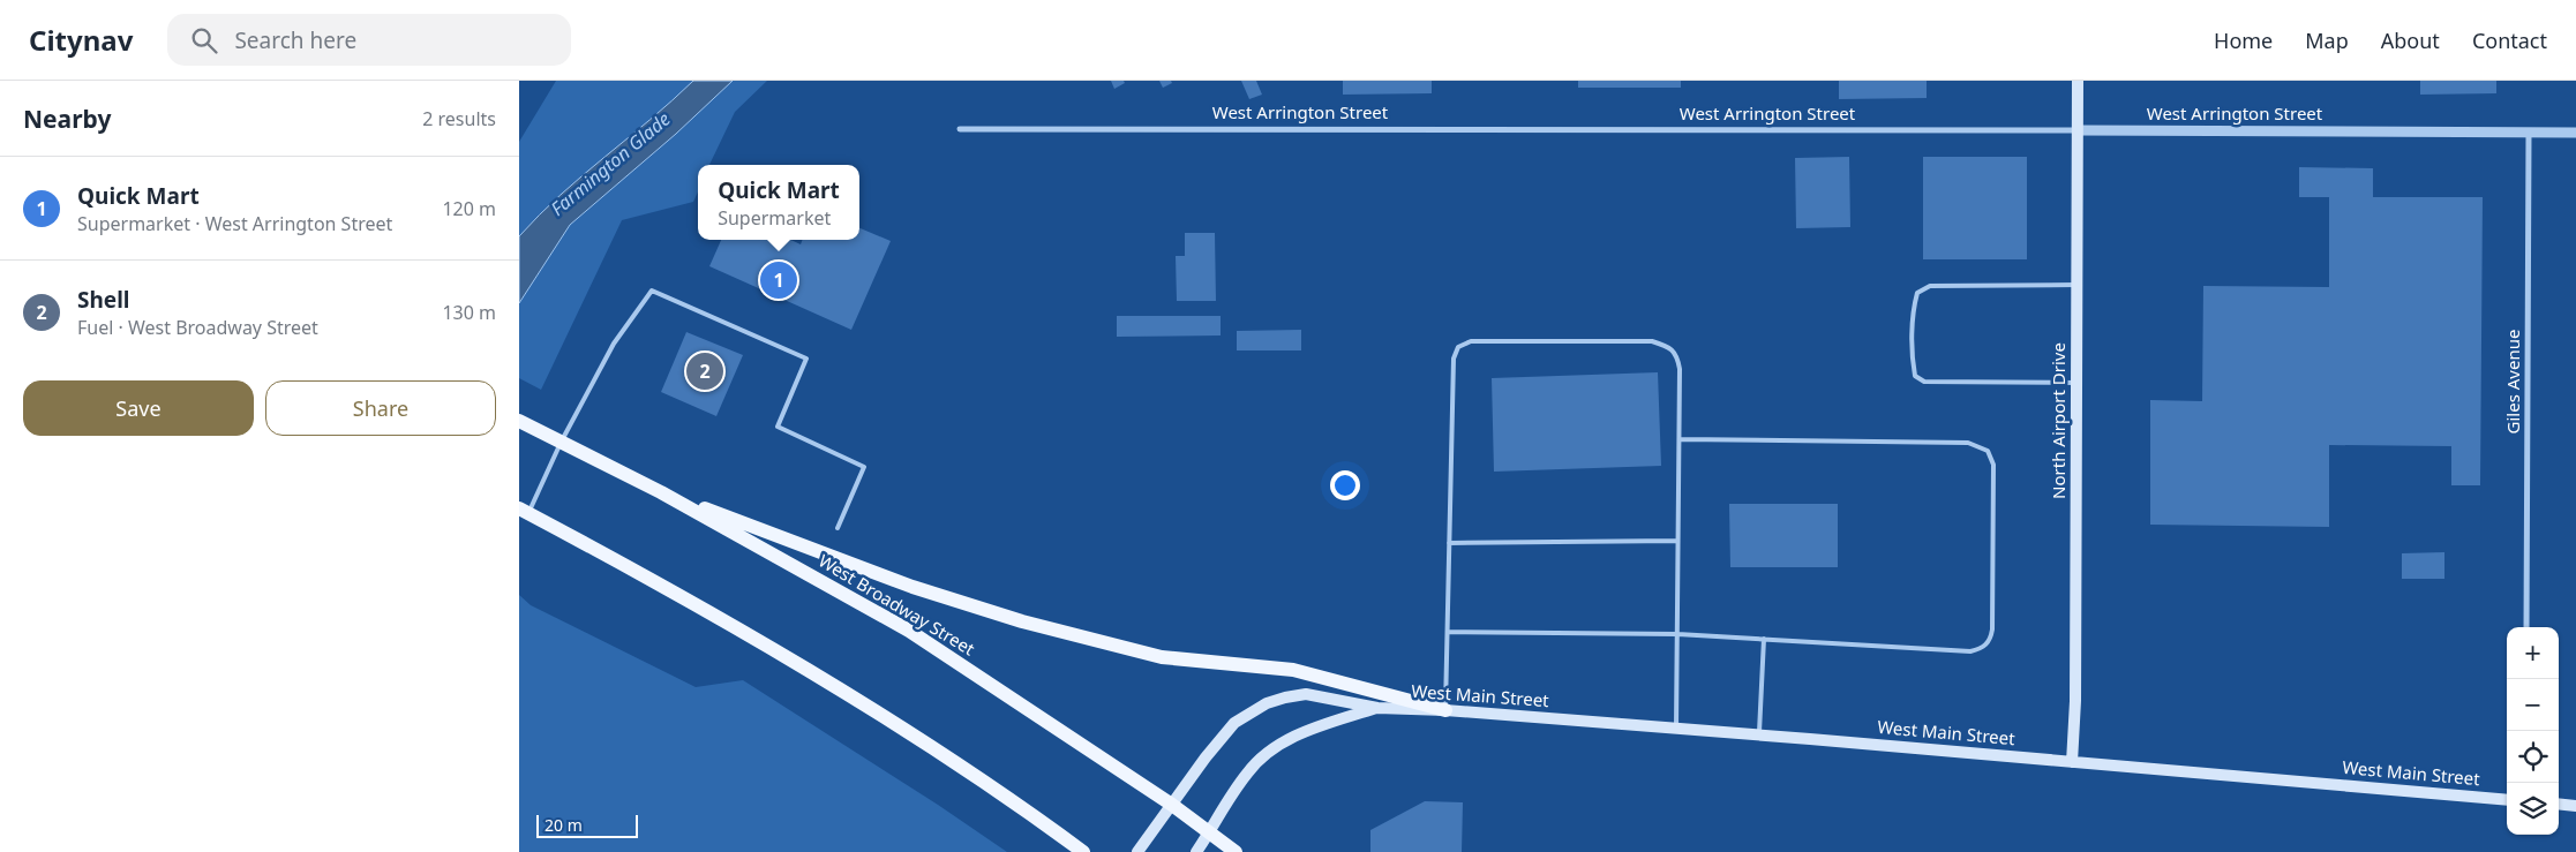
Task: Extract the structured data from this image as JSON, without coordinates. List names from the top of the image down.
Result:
{
  "streets": {
    "main road": ["North Airport Drive", "West Broadway Street", "West Main Street"],
    "street": ["West Arrington Street", "Giles Avenue"]
  },
  "crossings": [
    ["West Arrington Street", "Giles Avenue"],
    ["West Arrington Street", "North Airport Drive"],
    ["North Airport Drive", "West Main Street"],
    ["West Broadway Street", "West Main Street"]
  ],
  "water": ["Farmington Glade"],
  "scale_bar": "20 m",
  "page": {
    "header": "Citynav",
    "search": "Search here",
    "nav": [
      "Home",
      "Map",
      "About",
      "Contact"
    ],
    "heading": ["Nearby", "2 results"],
    "list": [
      {
        "mark": "1",
        "name": "Quick Mart",
        "note": "Supermarket · West Arrington Street",
        "value": "120 m"
      },
      {
        "mark": "2",
        "name": "Shell",
        "note": "Fuel · West Broadway Street",
        "value": "130 m"
      }
    ],
    "popup": ["Quick Mart", "Supermarket"],
    "pins": ["1", "2"],
    "buttons": ["Save", "Share"],
    "map_buttons": ["+", "−"],
    "scale": "20 m"
  }
}
